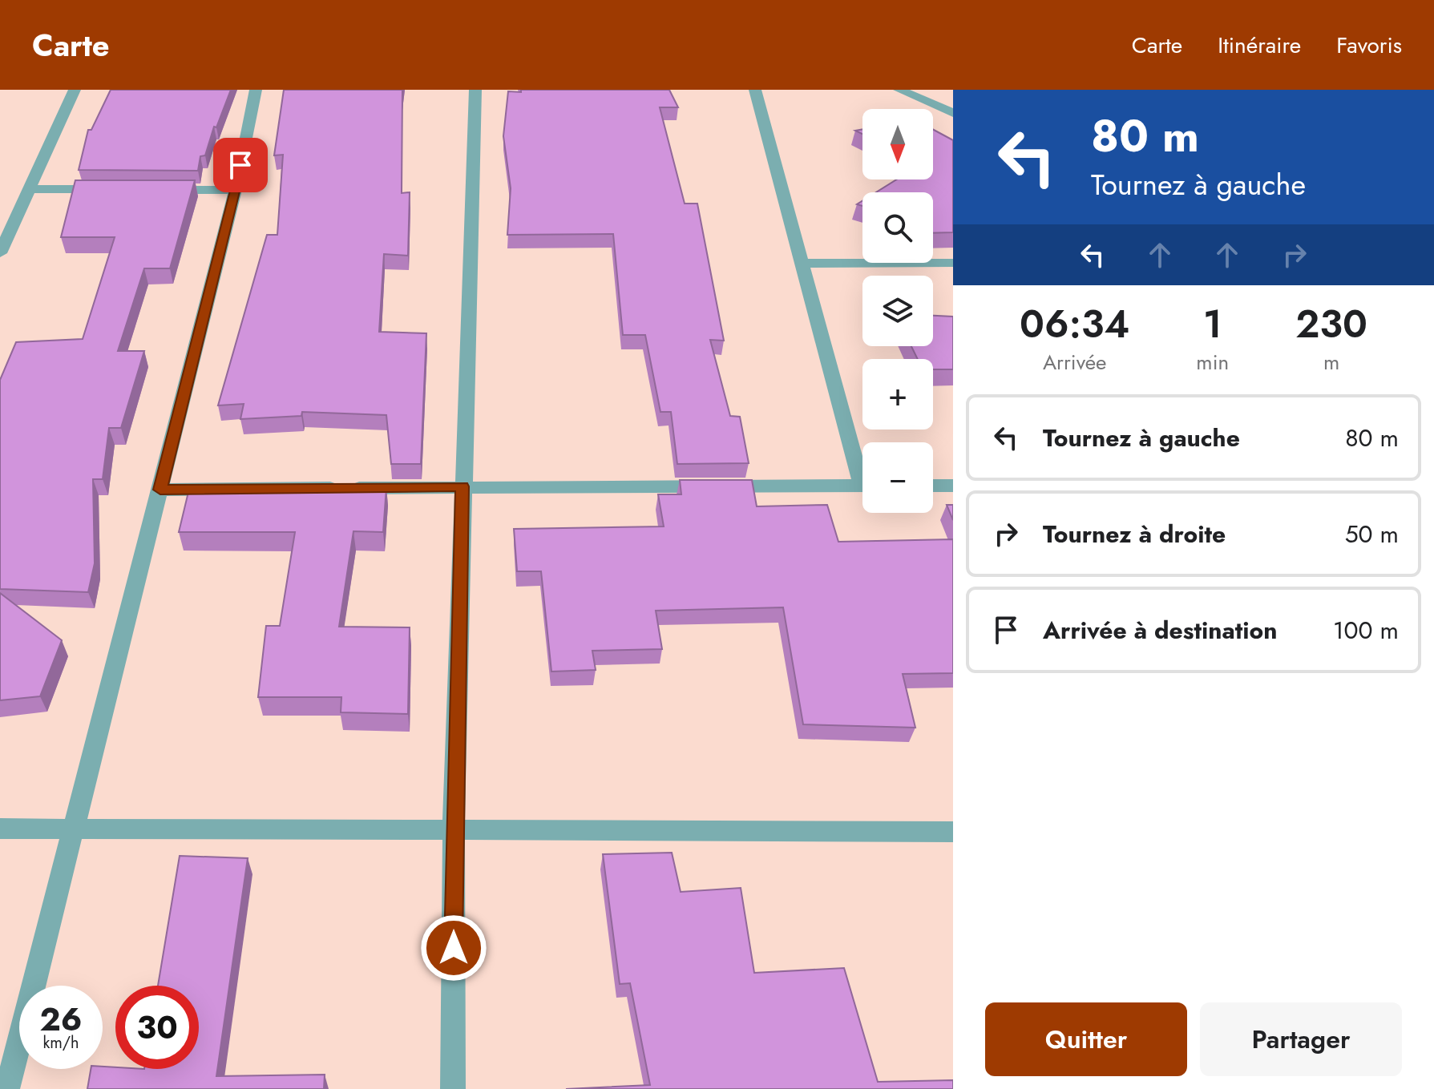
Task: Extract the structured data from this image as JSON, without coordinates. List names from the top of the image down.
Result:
{
  "north": "bottom",
  "page": {
    "header": "Carte",
    "nav": ["Carte", "Itinéraire", "Favoris"],
    "turn": ["80 m", "Tournez à gauche"],
    "map_buttons": ["+", "−"],
    "eta": [
      "06:34",
      "Arrivée",
      "1",
      "min",
      "230",
      "m"
    ],
    "list": [
      {
        "name": "Tournez à gauche",
        "value": "80 m"
      },
      {
        "name": "Tournez à droite",
        "value": "50 m"
      },
      {
        "name": "Arrivée à destination",
        "value": "100 m"
      }
    ],
    "speed": "26 km/h",
    "limit": "30",
    "buttons": ["Quitter", "Partager"]
  }
}
